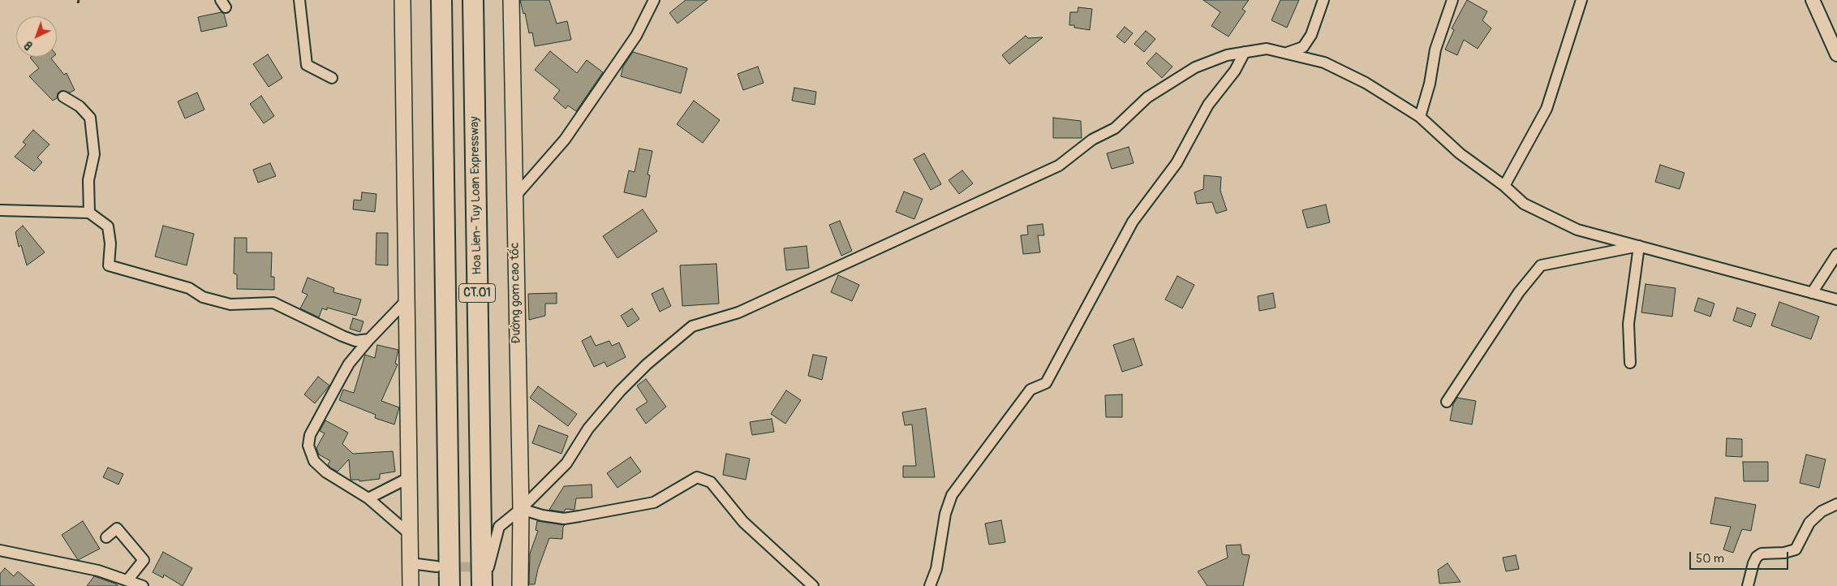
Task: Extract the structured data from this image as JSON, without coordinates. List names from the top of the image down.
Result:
{
  "streets": {
    "highway": ["Hoa Lien- Tuy Loan Expressway", "CT.01"],
    "main road": ["Đường gom cao tốc"]
  },
  "scale_bar": "50 m",
  "north": "bottom left"
}
